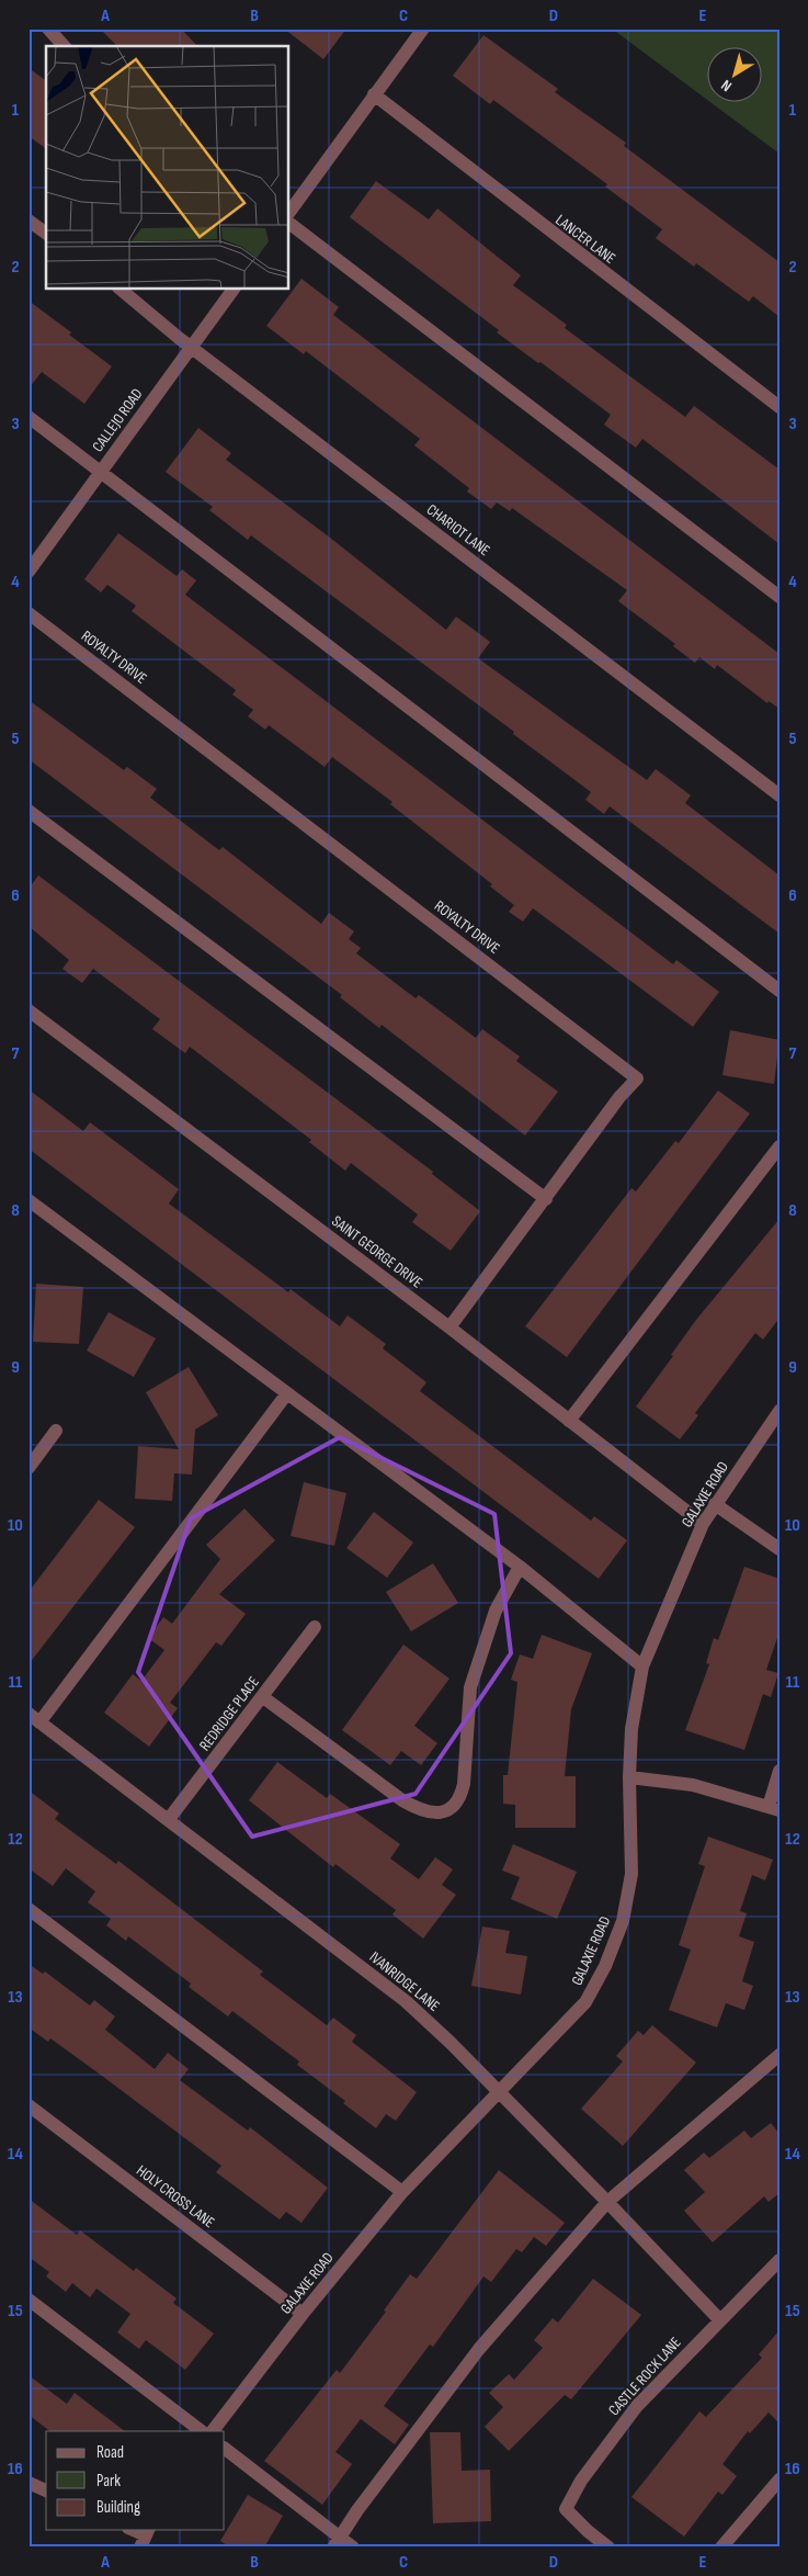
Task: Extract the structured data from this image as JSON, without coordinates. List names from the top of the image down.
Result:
{
  "streets": {
    "street": [
      "LANCER LANE",
      "CALLEJO ROAD",
      "CHARIOT LANE",
      "ROYALTY DRIVE",
      "SAINT GEORGE DRIVE",
      "GALAXIE ROAD",
      "REDRIDGE PLACE",
      "IVANRIDGE LANE",
      "HOLY CROSS LANE",
      "CASTLE ROCK LANE"
    ]
  },
  "crossings": [
    ["CALLEJO ROAD", "CHARIOT LANE"],
    ["ROYALTY DRIVE", "SAINT GEORGE DRIVE"],
    ["SAINT GEORGE DRIVE", "GALAXIE ROAD"],
    ["GALAXIE ROAD", "IVANRIDGE LANE"],
    ["GALAXIE ROAD", "HOLY CROSS LANE"],
    ["REDRIDGE PLACE", "IVANRIDGE LANE"],
    ["IVANRIDGE LANE", "CASTLE ROCK LANE"]
  ],
  "legend": ["Road", "Park", "Building"],
  "north": "bottom left",
  "grid": {
    "columns": [
      "A",
      "B",
      "C",
      "D",
      "E"
    ],
    "rows": [
      "1",
      "2",
      "3",
      "4",
      "5",
      "6",
      "7",
      "8",
      "9",
      "10",
      "11",
      "12",
      "13",
      "14",
      "15",
      "16"
    ]
  }
}
